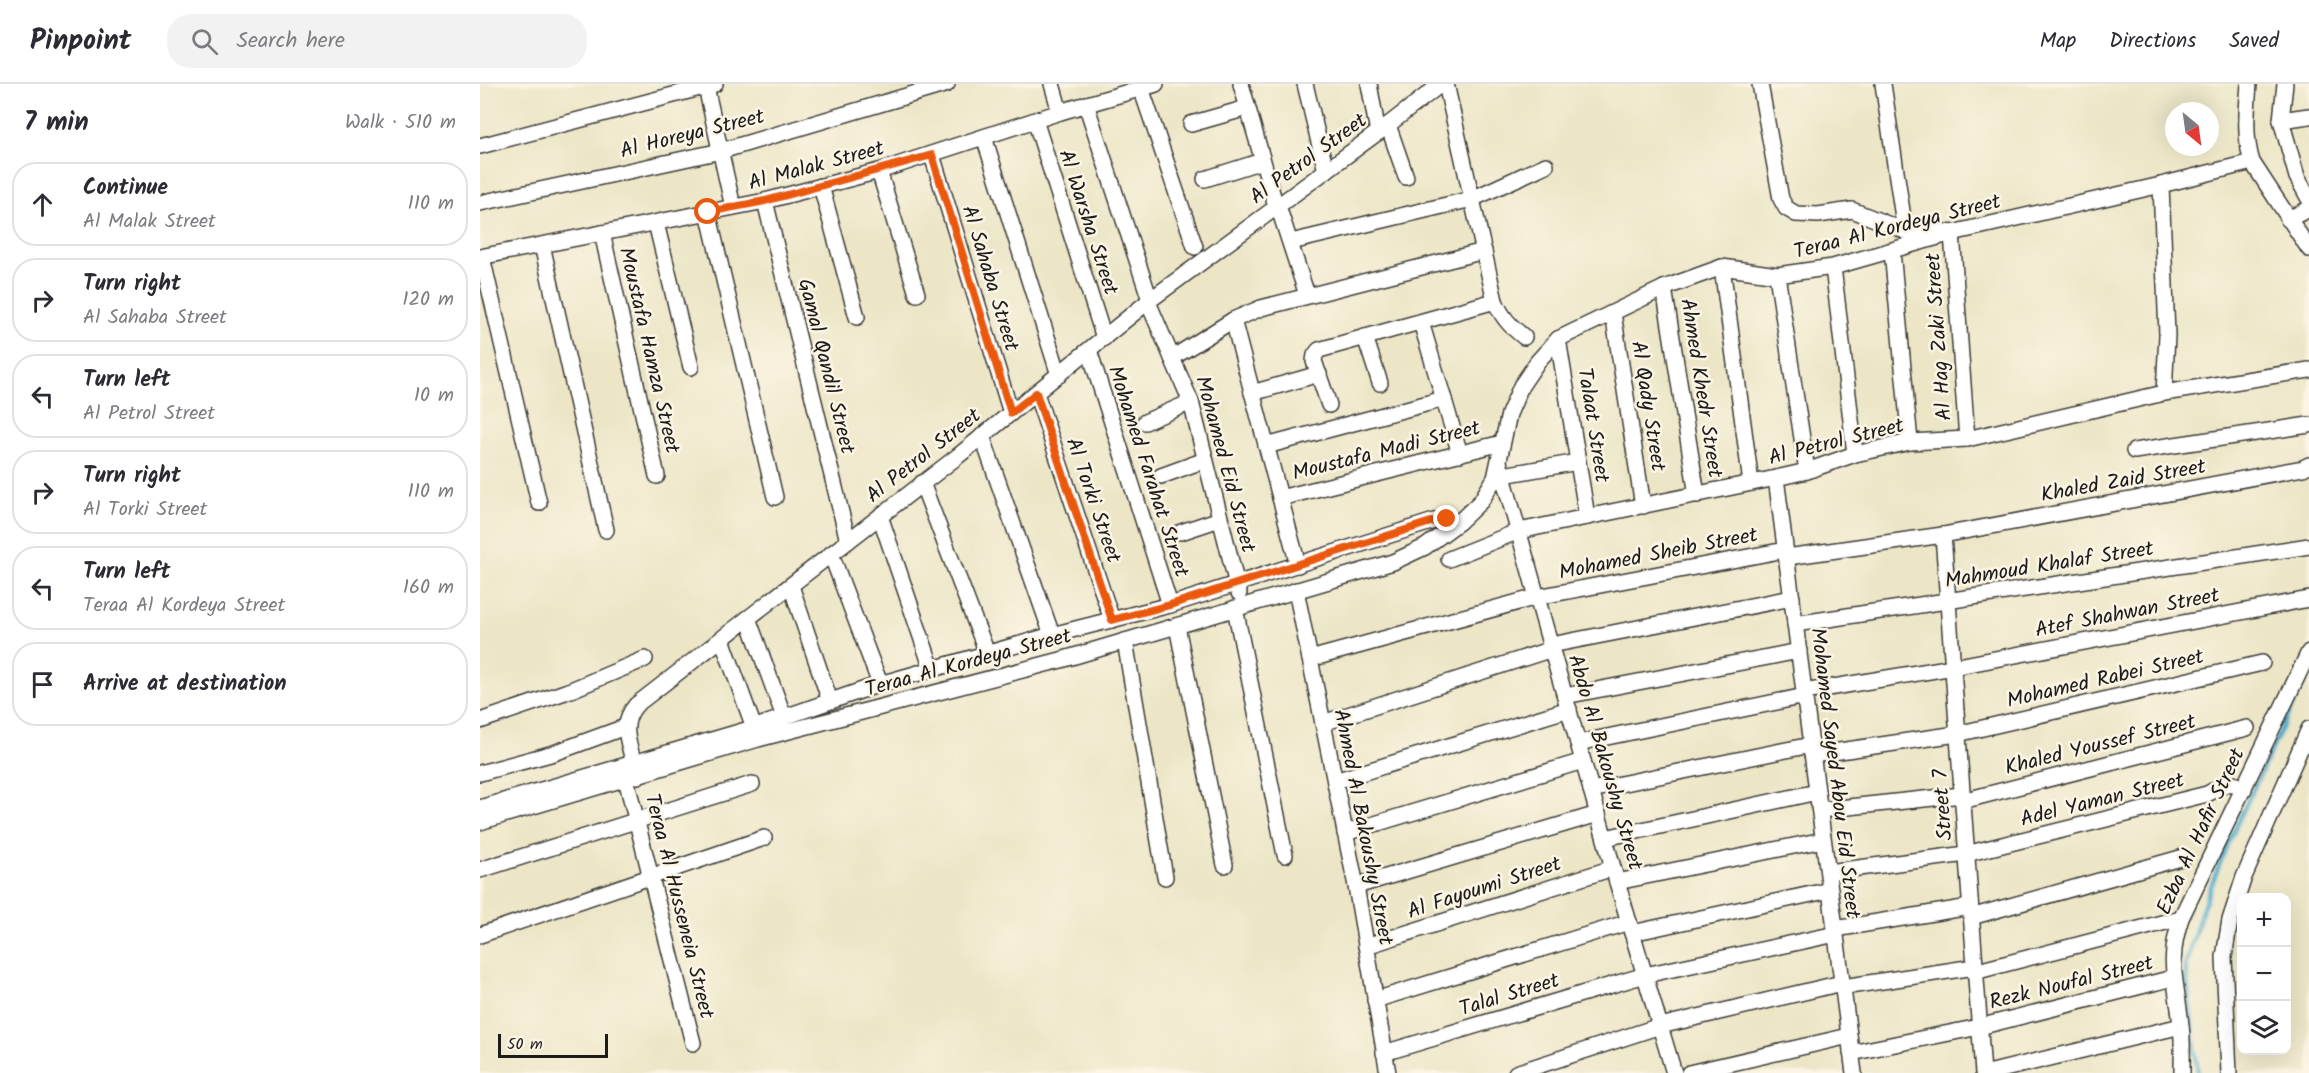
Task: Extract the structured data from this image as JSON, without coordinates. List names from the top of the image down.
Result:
{
  "streets": {
    "street": [
      "Al Horeya Street",
      "Al Petrol Street",
      "Al Malak Street",
      "Al Warsha Street",
      "Teraa Al Kordeya Street",
      "Al Sahaba Street",
      "Al Hag Zaki Street",
      "Moustafa Hamza Street",
      "Gamal Qandil Street",
      "Ahmed Khedr Street",
      "Al Qady Street",
      "Talaat Street",
      "Moustafa Madi Street",
      "Mohamed Eid Street",
      "Mohamed Farahat Street",
      "Khaled Zaid Street",
      "Al Torki Street",
      "Mohamed Sheib Street",
      "Mahmoud Khalaf Street",
      "Atef Shahwan Street",
      "Mohamed Rabei Street",
      "Khaled Youssef Street",
      "Abdo Al Bakoushy Street",
      "Mohamed Sayed Abou Eid Street",
      "Adel Yaman Street",
      "Street 7",
      "Ahmed Al Bakoushy Street",
      "Ezba Al Hafir Street",
      "Al Fayoumi Street",
      "Teraa Al Husseneia Street",
      "Rezk Noufal Street",
      "Talal Street"
    ]
  },
  "crossings": [
    ["Al Petrol Street", "Al Warsha Street"],
    ["Al Petrol Street", "Al Sahaba Street"],
    ["Al Petrol Street", "Al Hag Zaki Street"],
    ["Al Petrol Street", "Gamal Qandil Street"],
    ["Al Petrol Street", "Ahmed Khedr Street"],
    ["Al Petrol Street", "Al Qady Street"],
    ["Al Petrol Street", "Talaat Street"],
    ["Al Petrol Street", "Mohamed Eid Street"],
    ["Al Petrol Street", "Mohamed Farahat Street"],
    ["Al Petrol Street", "Al Torki Street"],
    ["Al Petrol Street", "Abdo Al Bakoushy Street"],
    ["Al Petrol Street", "Mohamed Sayed Abou Eid Street"],
    ["Al Malak Street", "Al Warsha Street"],
    ["Al Malak Street", "Al Sahaba Street"],
    ["Al Malak Street", "Moustafa Hamza Street"],
    ["Al Malak Street", "Gamal Qandil Street"],
    ["Al Malak Street", "Mohamed Eid Street"],
    ["Teraa Al Kordeya Street", "Al Hag Zaki Street"],
    ["Teraa Al Kordeya Street", "Ahmed Khedr Street"],
    ["Teraa Al Kordeya Street", "Al Qady Street"],
    ["Teraa Al Kordeya Street", "Talaat Street"],
    ["Teraa Al Kordeya Street", "Moustafa Madi Street"],
    ["Teraa Al Kordeya Street", "Mohamed Eid Street"],
    ["Teraa Al Kordeya Street", "Mohamed Farahat Street"],
    ["Teraa Al Kordeya Street", "Al Torki Street"],
    ["Teraa Al Kordeya Street", "Abdo Al Bakoushy Street"],
    ["Teraa Al Kordeya Street", "Ahmed Al Bakoushy Street"],
    ["Teraa Al Kordeya Street", "Teraa Al Husseneia Street"],
    ["Khaled Zaid Street", "Mohamed Sheib Street"],
    ["Khaled Zaid Street", "Mohamed Sayed Abou Eid Street"],
    ["Khaled Zaid Street", "Street 7"],
    ["Mohamed Sheib Street", "Abdo Al Bakoushy Street"],
    ["Mohamed Sheib Street", "Mohamed Sayed Abou Eid Street"],
    ["Mohamed Sheib Street", "Ahmed Al Bakoushy Street"],
    ["Mahmoud Khalaf Street", "Mohamed Sayed Abou Eid Street"],
    ["Mahmoud Khalaf Street", "Street 7"],
    ["Atef Shahwan Street", "Abdo Al Bakoushy Street"],
    ["Atef Shahwan Street", "Mohamed Sayed Abou Eid Street"],
    ["Atef Shahwan Street", "Street 7"],
    ["Mohamed Rabei Street", "Abdo Al Bakoushy Street"],
    ["Mohamed Rabei Street", "Mohamed Sayed Abou Eid Street"],
    ["Mohamed Rabei Street", "Street 7"],
    ["Khaled Youssef Street", "Mohamed Sayed Abou Eid Street"],
    ["Khaled Youssef Street", "Street 7"],
    ["Abdo Al Bakoushy Street", "Al Fayoumi Street"],
    ["Abdo Al Bakoushy Street", "Talal Street"],
    ["Mohamed Sayed Abou Eid Street", "Adel Yaman Street"],
    ["Mohamed Sayed Abou Eid Street", "Al Fayoumi Street"],
    ["Mohamed Sayed Abou Eid Street", "Rezk Noufal Street"],
    ["Mohamed Sayed Abou Eid Street", "Talal Street"],
    ["Adel Yaman Street", "Street 7"],
    ["Adel Yaman Street", "Ezba Al Hafir Street"],
    ["Street 7", "Rezk Noufal Street"],
    ["Street 7", "Talal Street"],
    ["Ahmed Al Bakoushy Street", "Al Fayoumi Street"],
    ["Ahmed Al Bakoushy Street", "Talal Street"],
    ["Ezba Al Hafir Street", "Rezk Noufal Street"]
  ],
  "scale_bar": "50 m",
  "north": "bottom right",
  "page": {
    "header": "Pinpoint",
    "search": "Search here",
    "nav": ["Map", "Directions", "Saved"],
    "heading": ["7 min", "Walk · 510 m"],
    "list": [
      ["Continue", "Al Malak Street", "110 m"],
      ["Turn right", "Al Sahaba Street", "120 m"],
      ["Turn left", "Al Petrol Street", "10 m"],
      ["Turn right", "Al Torki Street", "110 m"],
      ["Turn left", "Teraa Al Kordeya Street", "160 m"],
      "Arrive at destination"
    ],
    "map_buttons": ["+", "−"],
    "scale": "50 m"
  }
}
